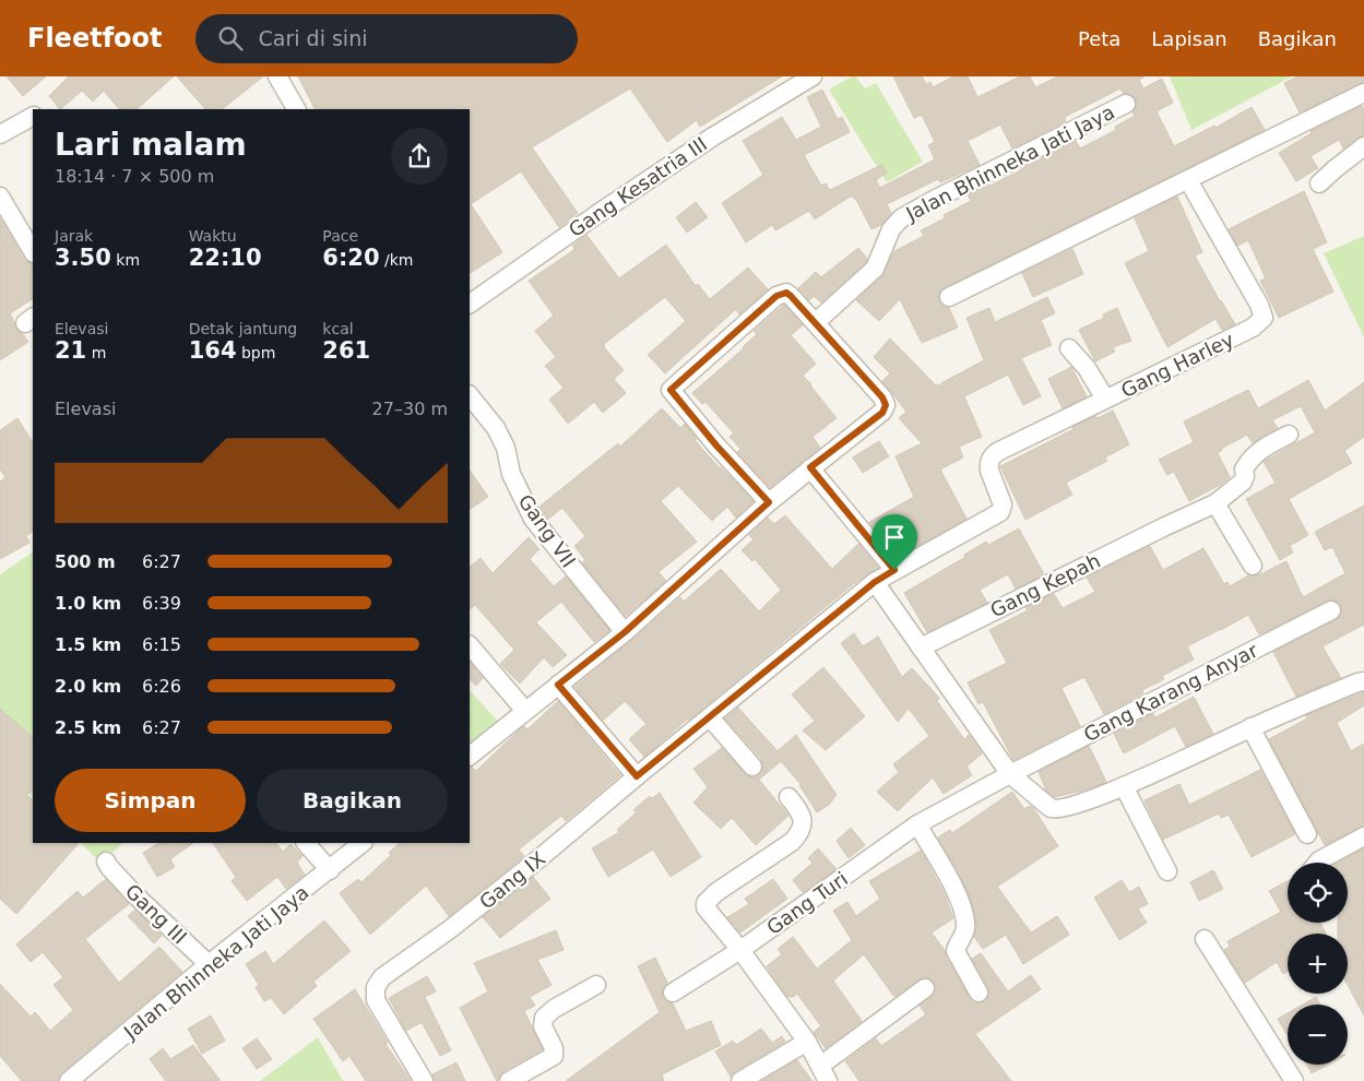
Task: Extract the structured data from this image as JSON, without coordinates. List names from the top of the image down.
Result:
{
  "streets": {
    "street": [
      "Jalan Bhinneka Jati Jaya",
      "Gang Kesatria III",
      "Gang Harley",
      "Gang VII",
      "Gang Kepah",
      "Gang Karang Anyar",
      "Gang IX",
      "Gang Turi",
      "Gang III"
    ]
  },
  "crossings": [
    ["Jalan Bhinneka Jati Jaya", "Gang III"],
    ["Gang Harley", "Gang IX"],
    ["Gang Karang Anyar", "Gang Turi"]
  ],
  "page": {
    "header": "Fleetfoot",
    "search": "Cari di sini",
    "nav": ["Peta", "Lapisan", "Bagikan"],
    "heading": ["Lari malam", "18:14 · 7 × 500 m"],
    "stats": [
      ["Jarak", "3.50 km"],
      ["Waktu", "22:10"],
      ["Pace", "6:20 /km"],
      ["Elevasi", "21 m"],
      ["Detak jantung", "164 bpm"],
      ["kcal", "261"]
    ],
    "chart": ["Elevasi", "27–30 m"],
    "list": [
      {
        "name": "500 m",
        "note": "6:27"
      },
      {
        "name": "1.0 km",
        "note": "6:39"
      },
      {
        "name": "1.5 km",
        "note": "6:15"
      },
      {
        "name": "2.0 km",
        "note": "6:26"
      },
      {
        "name": "2.5 km",
        "note": "6:27"
      }
    ],
    "buttons": ["Simpan", "Bagikan"],
    "map_buttons": ["+", "−"]
  }
}
